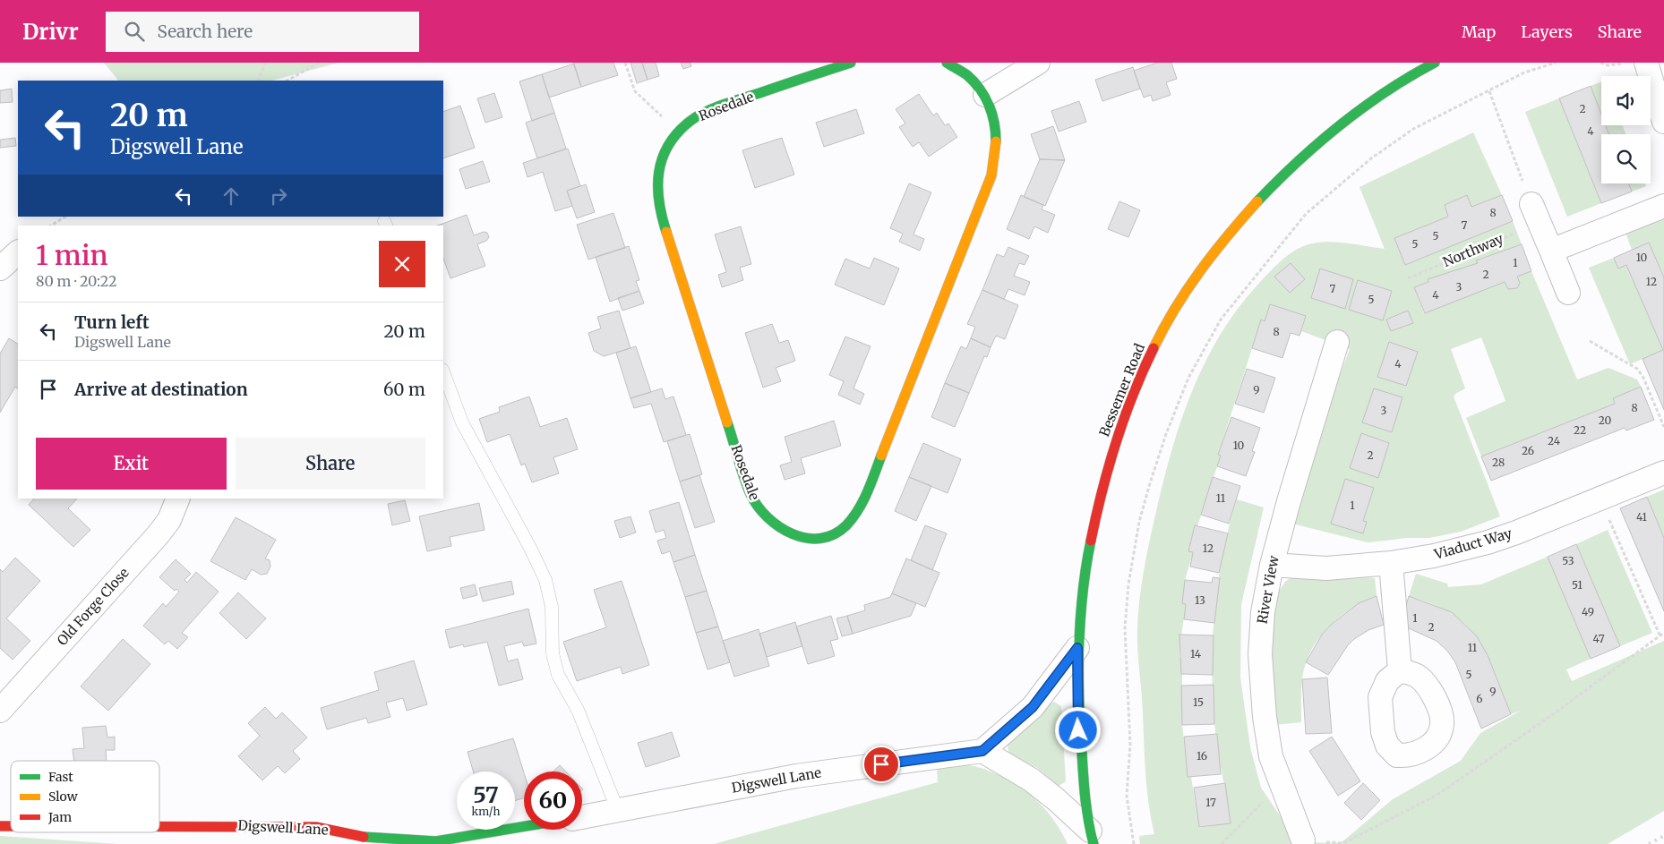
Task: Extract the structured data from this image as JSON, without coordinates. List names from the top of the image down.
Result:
{
  "streets": {
    "street": [
      "Rosedale",
      "Bessemer Road",
      "Viaduct Way",
      "River View",
      "Old Forge Close",
      "Digswell Lane"
    ],
    "path": ["Northway"]
  },
  "crossings": [
    ["Viaduct Way", "River View"]
  ],
  "house_numbers": [
    "2",
    "4",
    "8",
    "7",
    "5",
    "5",
    "10",
    "1",
    "2",
    "12",
    "3",
    "7",
    "4",
    "5",
    "8",
    "4",
    "9",
    "8",
    "3",
    "20",
    "22",
    "24",
    "10",
    "26",
    "2",
    "28",
    "11",
    "1",
    "41",
    "12",
    "53",
    "51",
    "13",
    "49",
    "1",
    "2",
    "47",
    "11",
    "14",
    "5",
    "9",
    "6",
    "15",
    "16",
    "17"
  ],
  "legend": ["Fast", "Slow", "Jam"],
  "page": {
    "header": "Drivr",
    "search": "Search here",
    "nav": ["Map", "Layers", "Share"],
    "turn": ["20 m", "Digswell Lane"],
    "heading": ["1 min", "80 m · 20:22"],
    "list": [
      {
        "name": "Turn left",
        "note": "Digswell Lane",
        "value": "20 m"
      },
      {
        "name": "Arrive at destination",
        "value": "60 m"
      }
    ],
    "buttons": ["Exit", "Share"],
    "speed": "57 km/h",
    "limit": "60"
  }
}
